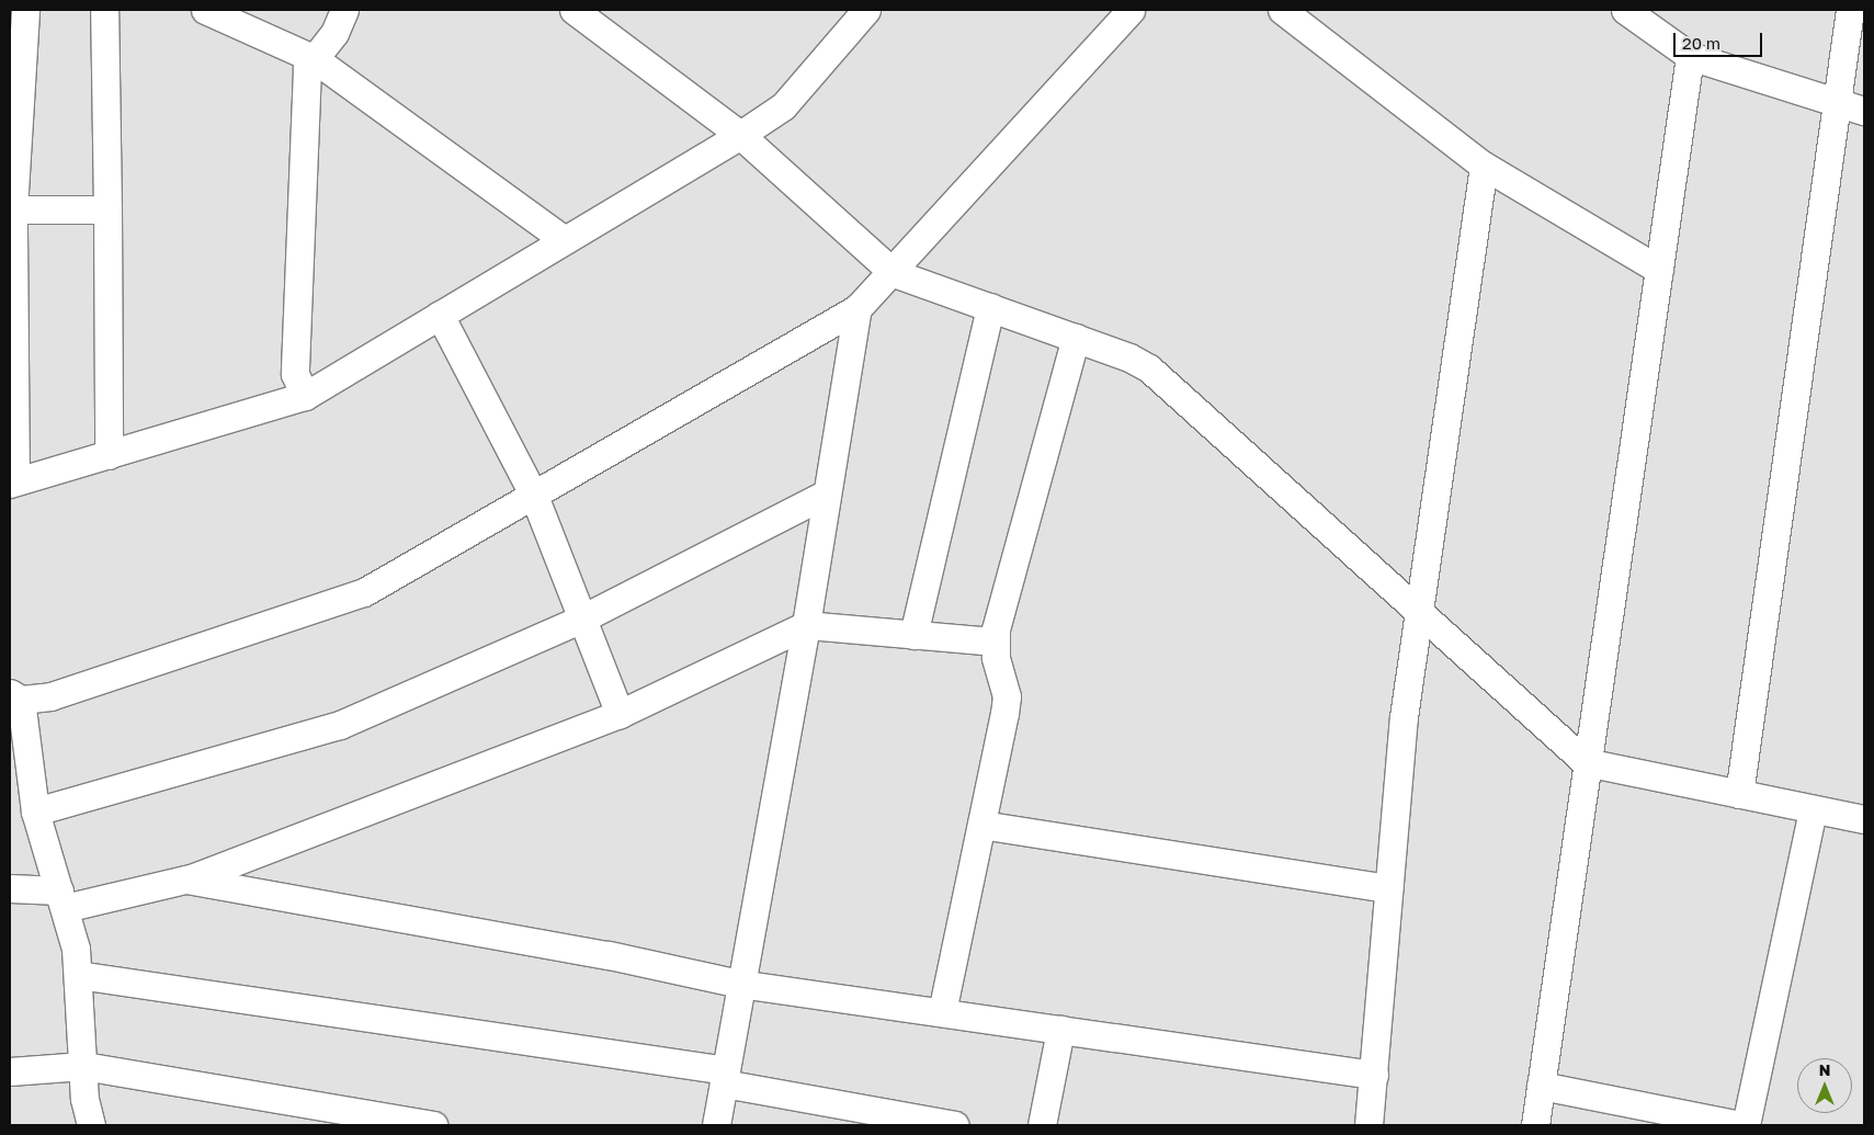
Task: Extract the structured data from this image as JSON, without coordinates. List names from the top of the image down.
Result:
{
  "scale_bar": "20 m",
  "north": "top"
}
